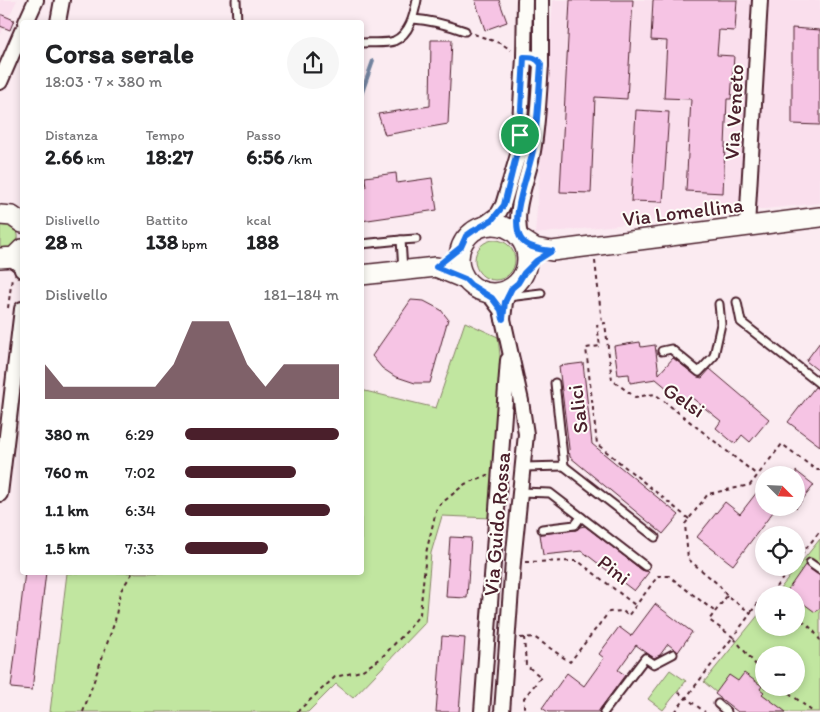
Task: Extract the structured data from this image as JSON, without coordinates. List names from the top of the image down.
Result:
{
  "streets": {
    "main road": ["Via Lomellina"],
    "street": ["Via Veneto", "Via Guido Rossa"],
    "path": ["Gelsi", "Salici", "Pini"]
  },
  "crossings": [
    ["Via Veneto", "Via Lomellina"],
    ["Via Lomellina", "Gelsi"],
    ["Via Lomellina", "Via Guido Rossa"],
    ["Gelsi", "Salici"],
    ["Via Guido Rossa", "Pini"]
  ],
  "north": "bottom right",
  "page": {
    "heading": ["Corsa serale", "18:03 · 7 × 380 m"],
    "stats": [
      ["Distanza", "2.66 km"],
      ["Tempo", "18:27"],
      ["Passo", "6:56 /km"],
      ["Dislivello", "28 m"],
      ["Battito", "138 bpm"],
      ["kcal", "188"]
    ],
    "chart": ["Dislivello", "181–184 m"],
    "list": [
      {
        "name": "380 m",
        "note": "6:29"
      },
      {
        "name": "760 m",
        "note": "7:02"
      },
      {
        "name": "1.1 km",
        "note": "6:34"
      },
      {
        "name": "1.5 km",
        "note": "7:33"
      }
    ],
    "map_buttons": ["+", "−"]
  }
}
